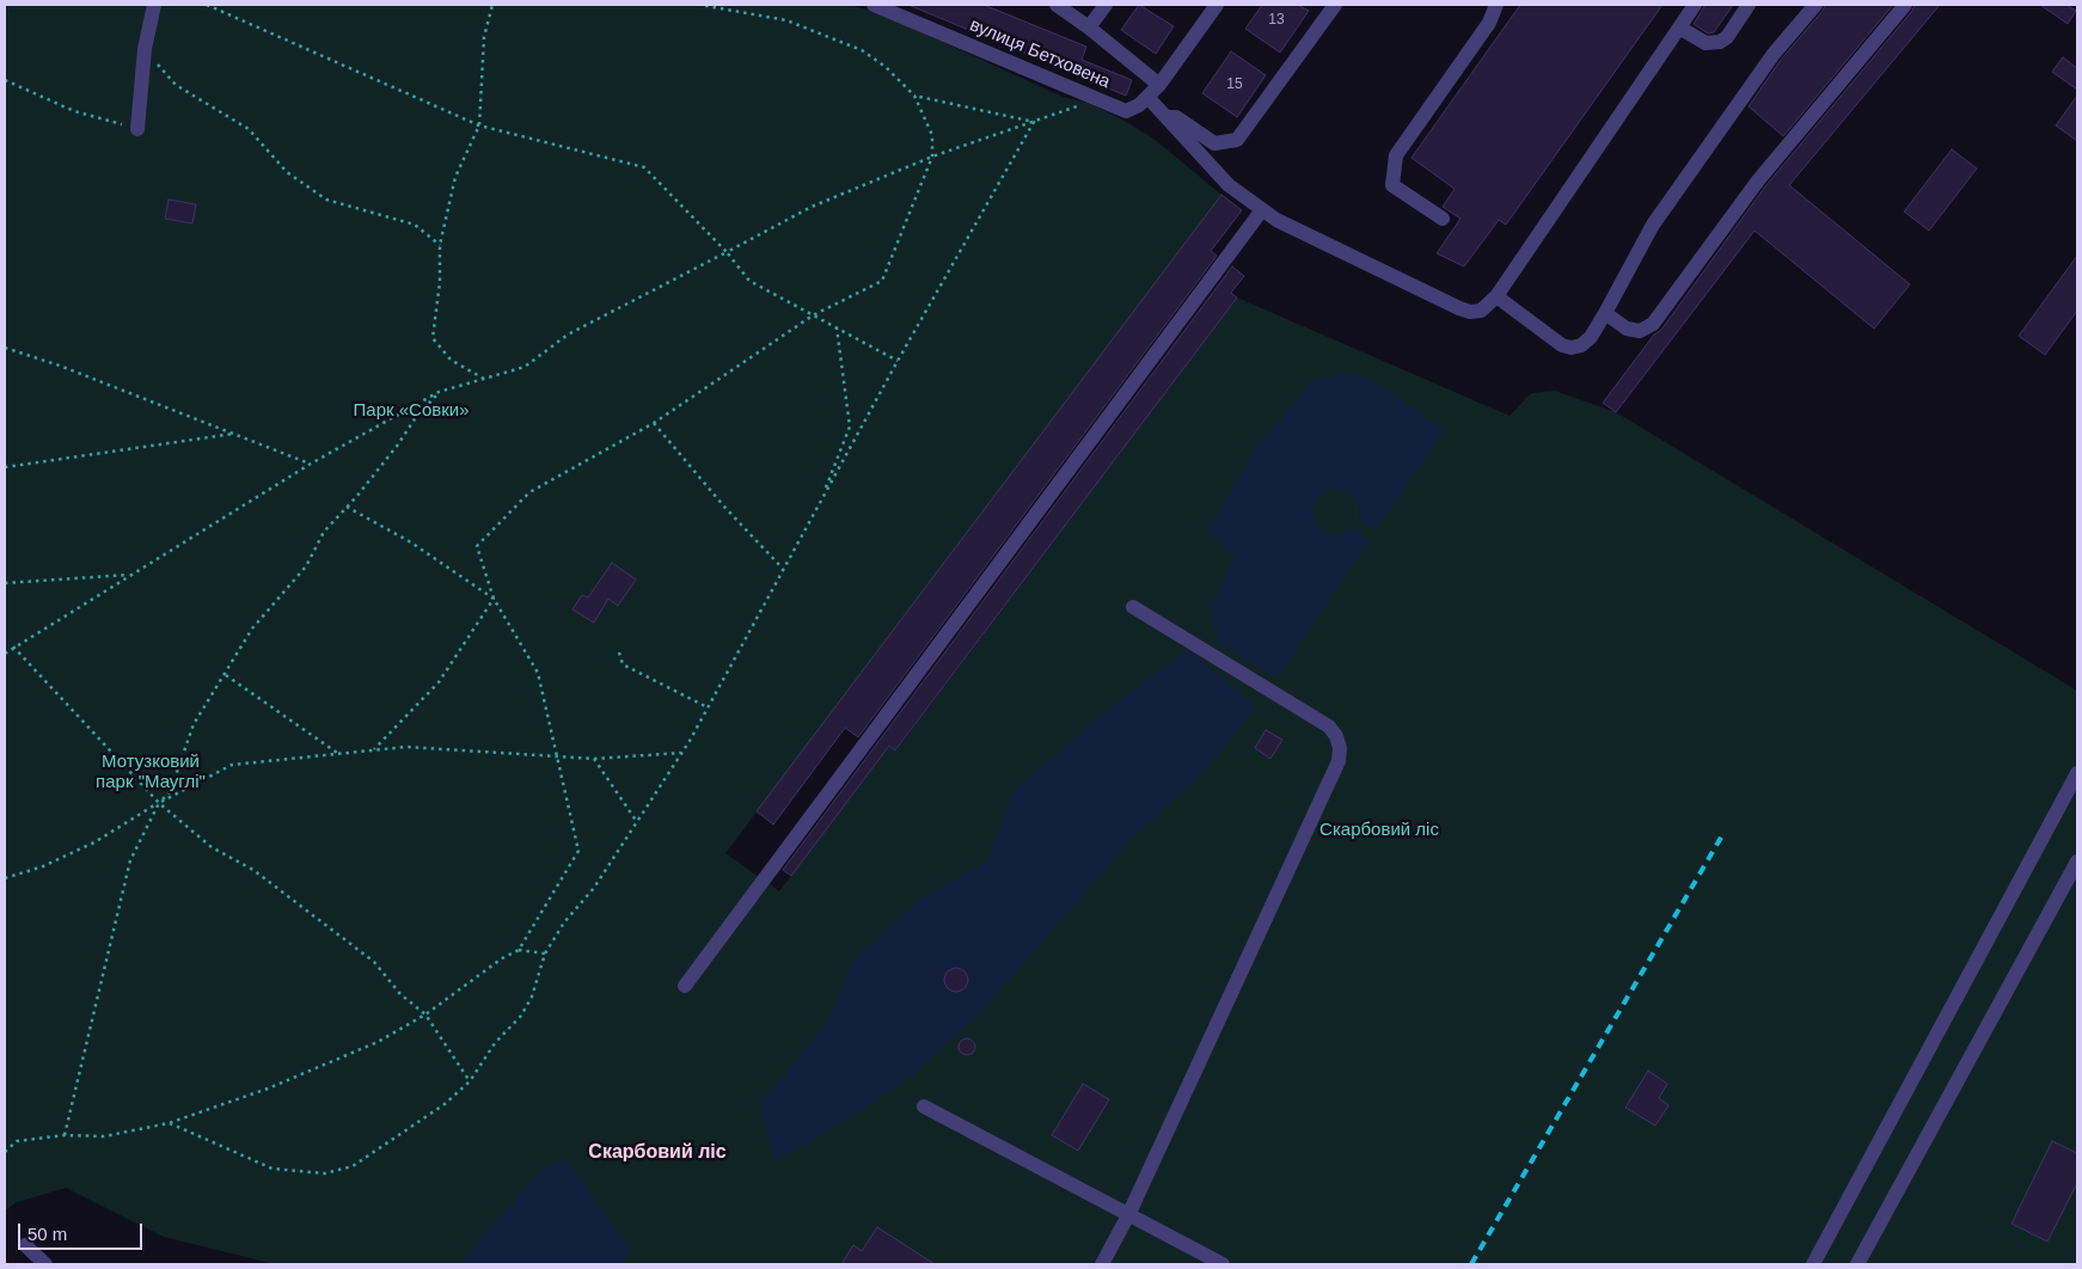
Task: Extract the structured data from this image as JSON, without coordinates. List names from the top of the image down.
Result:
{
  "streets": {
    "street": ["вулиця Бетховена"]
  },
  "districts": ["Скарбовий ліс"],
  "parks": ["Парк «Совки»", "Мотузковий парк \"Мауглі\"", "Скарбовий ліс"],
  "house_numbers": ["13", "15"],
  "scale_bar": "50 m"
}
